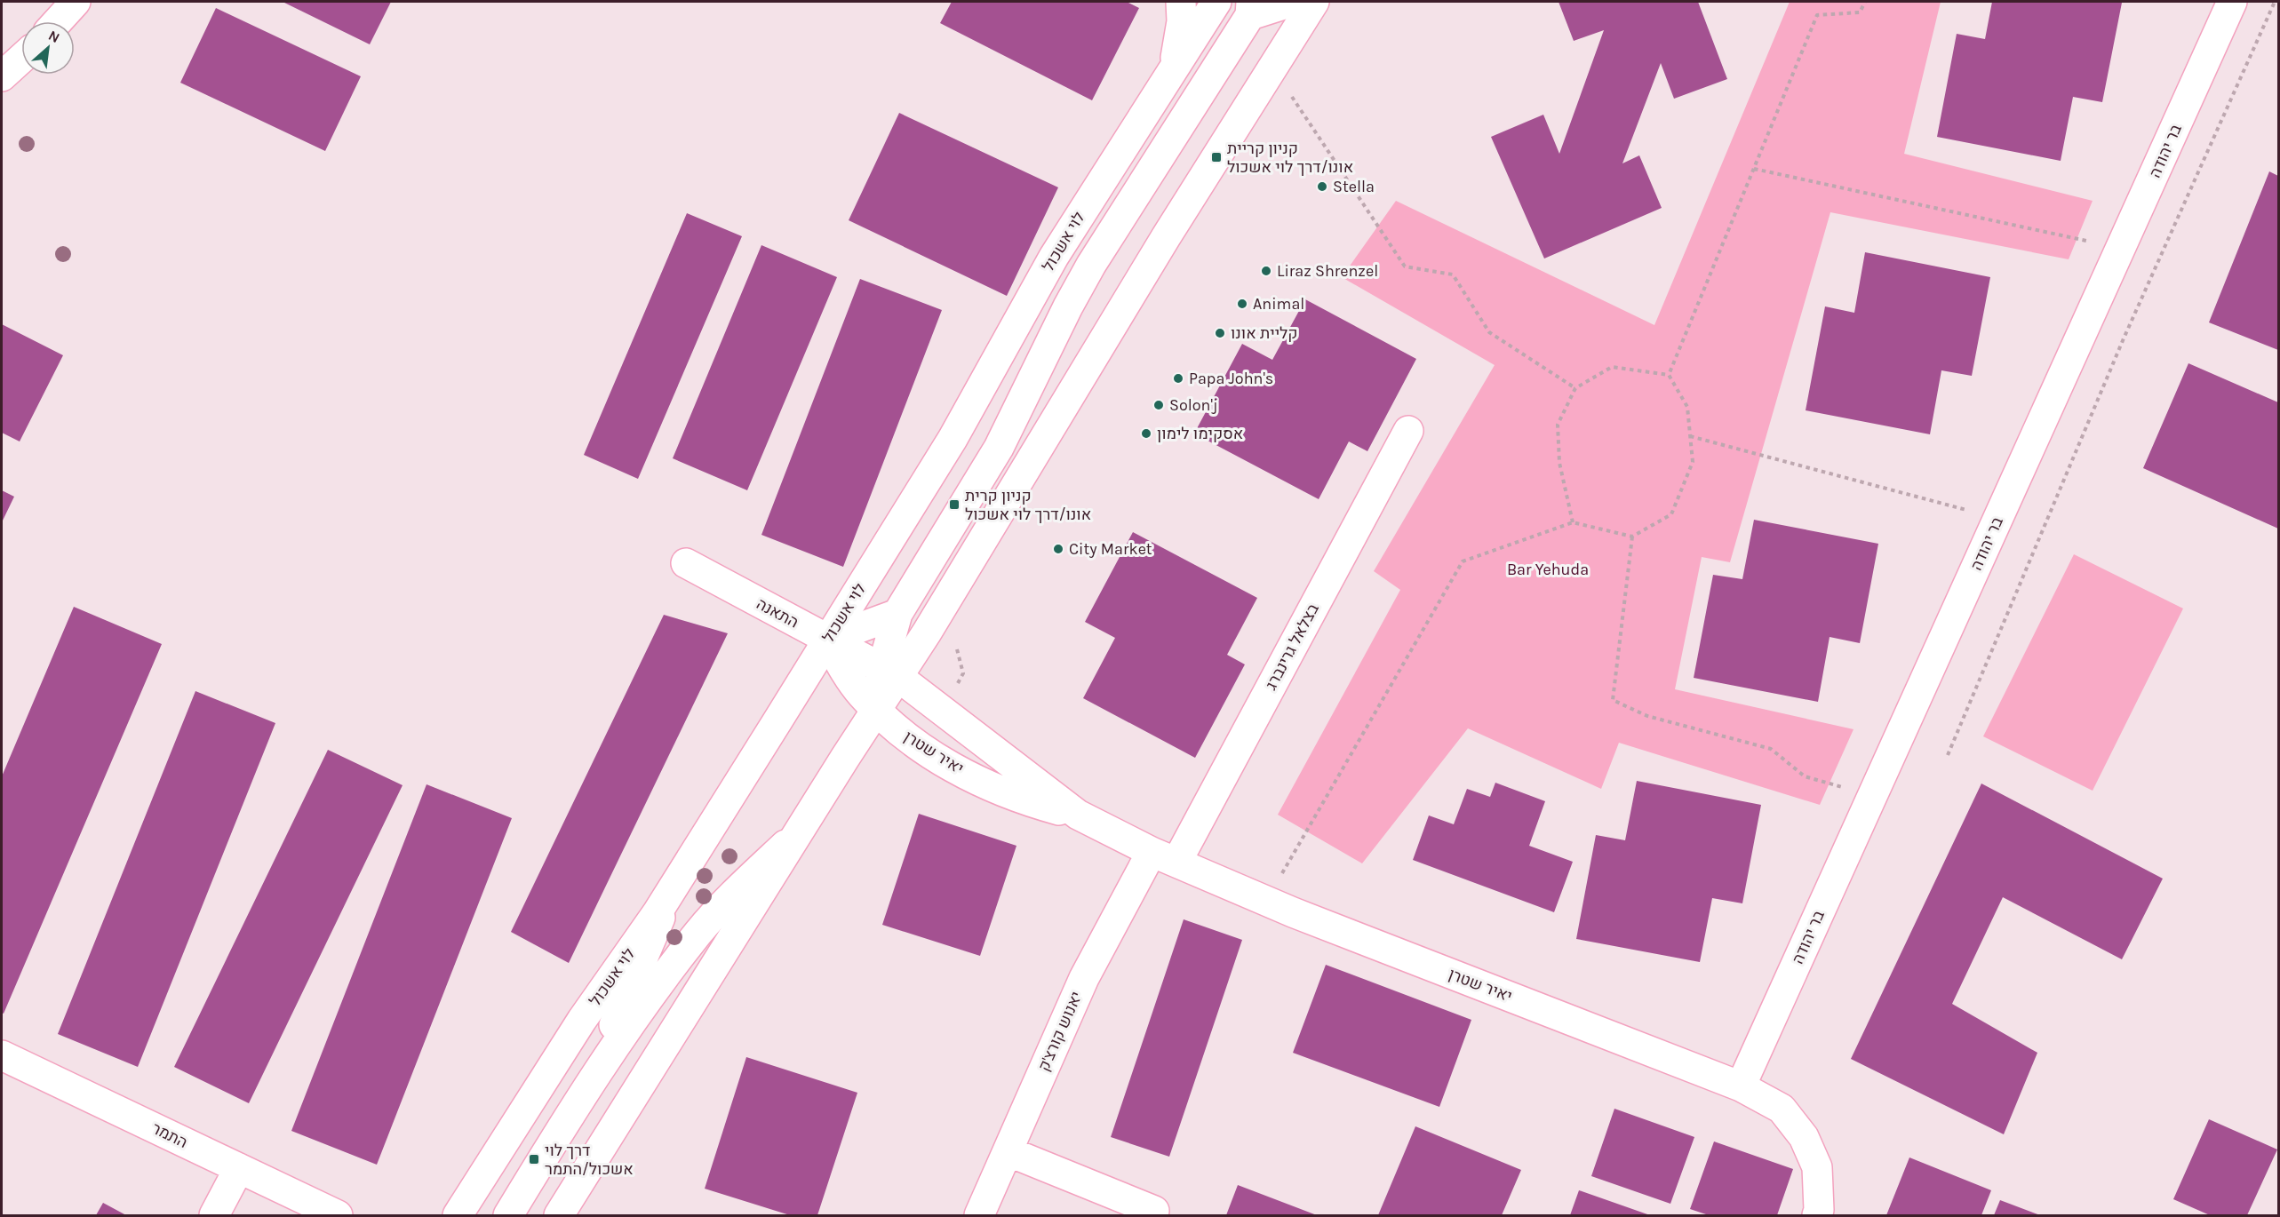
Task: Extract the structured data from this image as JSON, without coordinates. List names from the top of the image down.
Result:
{
  "streets": {
    "street": [
      "בר יהודה",
      "לוי אשכול",
      "התאנה",
      "בצלאל גרינברג",
      "יאיר שטרן",
      "יאנוש קורצ'ק",
      "התמר"
    ]
  },
  "crossings": [
    ["בר יהודה", "יאיר שטרן"],
    ["לוי אשכול", "התאנה"],
    ["לוי אשכול", "יאיר שטרן"],
    ["התאנה", "יאיר שטרן"],
    ["בצלאל גרינברג", "יאיר שטרן"],
    ["בצלאל גרינברג", "יאנוש קורצ'ק"],
    ["יאיר שטרן", "יאנוש קורצ'ק"]
  ],
  "parks": ["Bar Yehuda"],
  "places": {
    "transit": ["קניון קריית אונו/דרך לוי אשכול", "קניון קרית אונו/דרך לוי אשכול", "דרך לוי אשכול/התמר"],
    "other": [
      "Stella",
      "Liraz Shrenzel",
      "Animal",
      "קליית אונו",
      "Papa John's",
      "Solon'j",
      "אסקימו לימון",
      "City Market"
    ]
  },
  "north": "top right"
}
